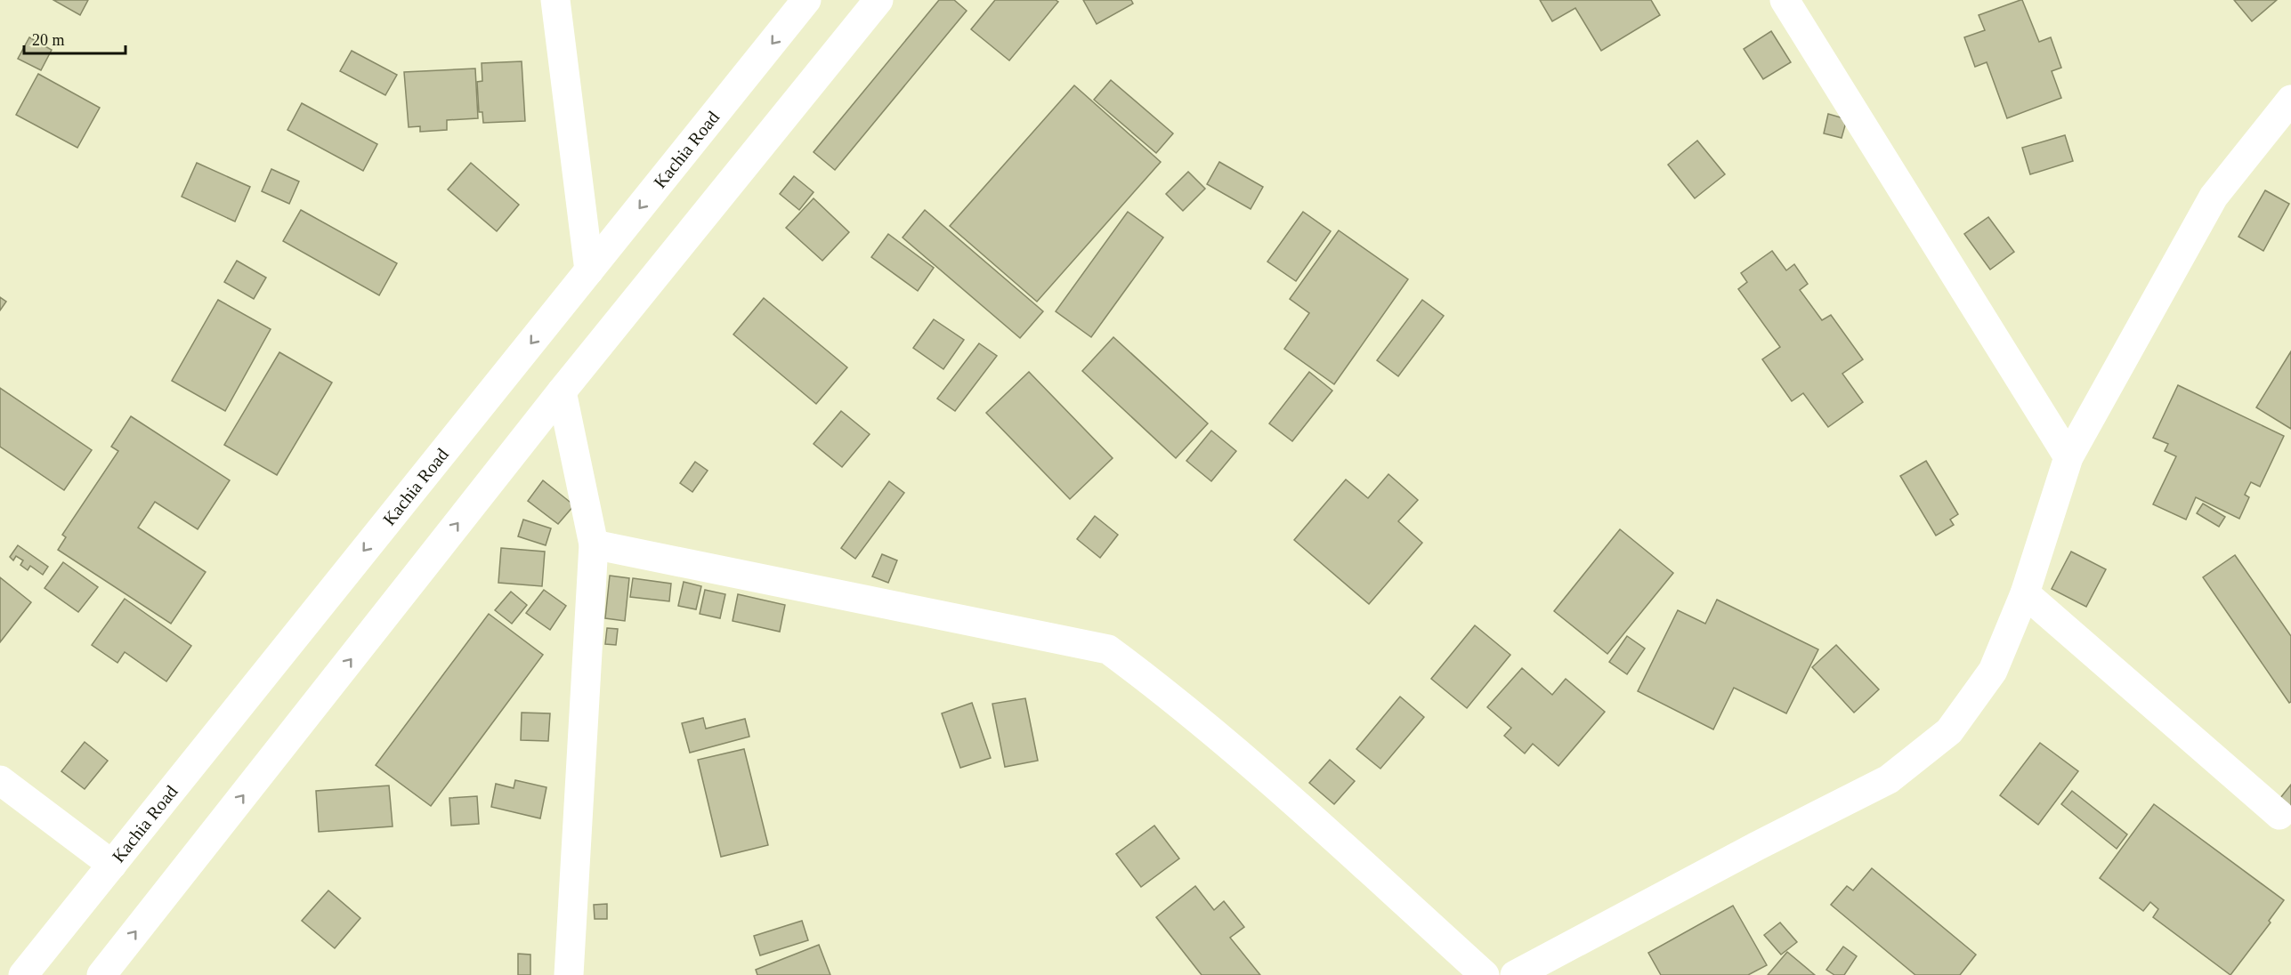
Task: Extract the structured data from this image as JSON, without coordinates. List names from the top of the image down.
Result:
{
  "streets": {
    "street": ["Kachia Road"]
  },
  "scale_bar": "20 m"
}
